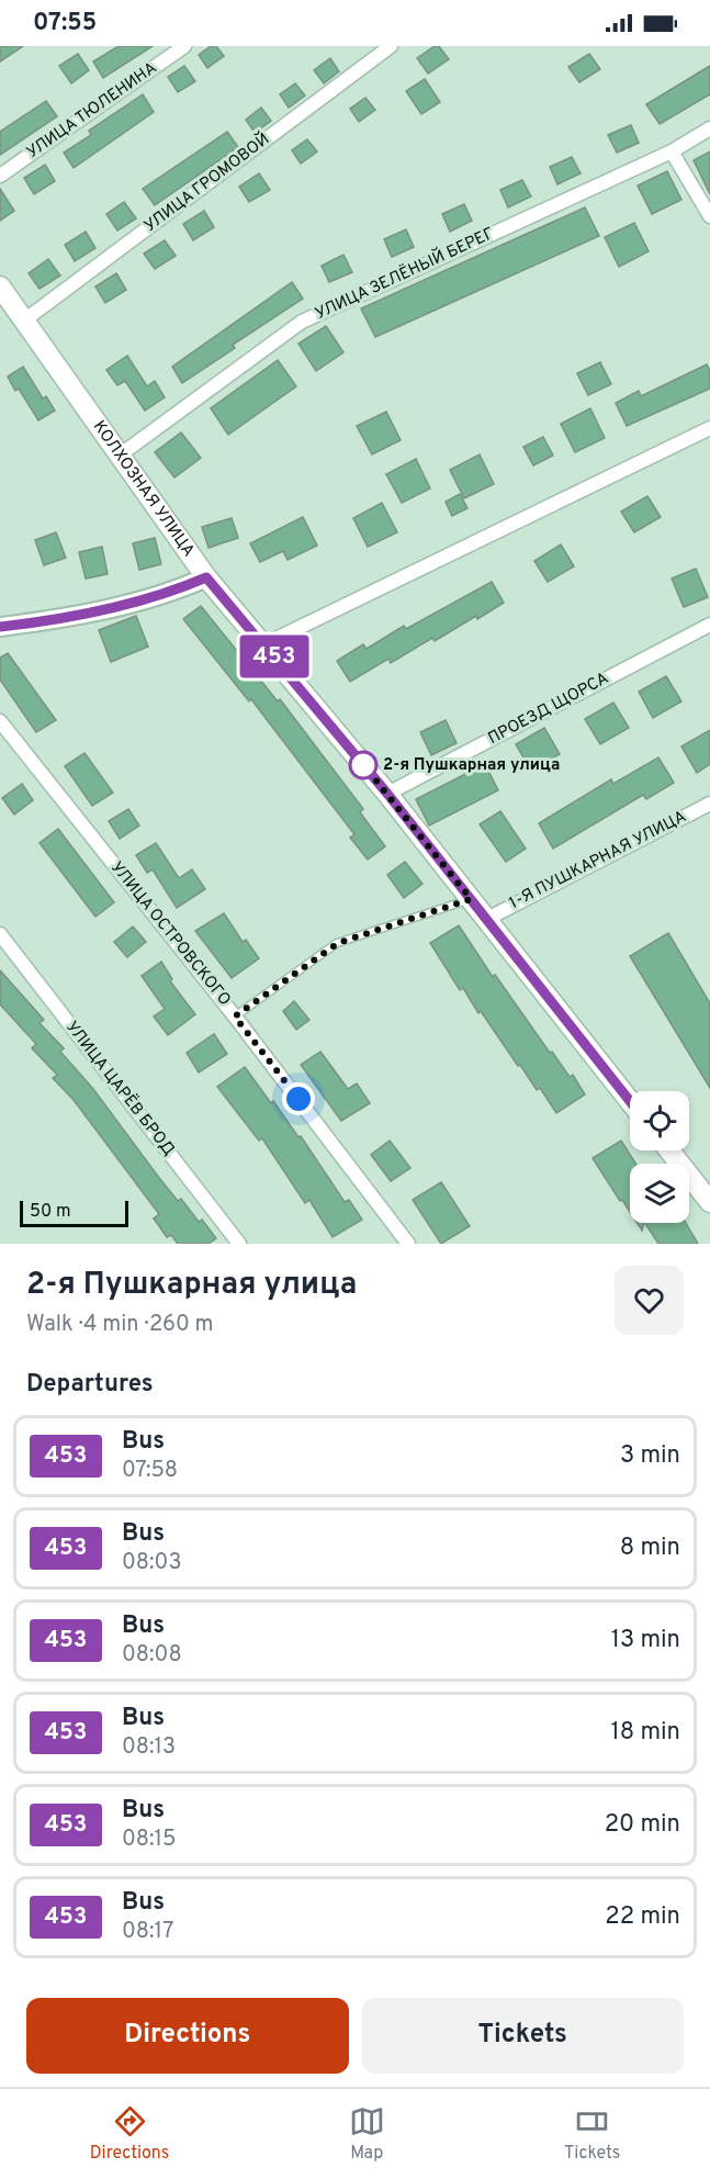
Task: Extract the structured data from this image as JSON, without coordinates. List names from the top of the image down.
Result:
{
  "streets": {
    "main road": ["КОЛХОЗНАЯ УЛИЦА"],
    "street": [
      "УЛИЦА ТЮЛЕНИНА",
      "УЛИЦА ГРОМОВОЙ",
      "УЛИЦА ЗЕЛЁНЫЙ БЕРЕГ",
      "ПРОЕЗД ЩОРСА",
      "1-Я ПУШКАРНАЯ УЛИЦА",
      "УЛИЦА ОСТРОВСКОГО",
      "УЛИЦА ЦАРЁВ БРОД"
    ]
  },
  "crossings": [
    ["УЛИЦА ГРОМОВОЙ", "КОЛХОЗНАЯ УЛИЦА"],
    ["УЛИЦА ЗЕЛЁНЫЙ БЕРЕГ", "КОЛХОЗНАЯ УЛИЦА"],
    ["КОЛХОЗНАЯ УЛИЦА", "ПРОЕЗД ЩОРСА"],
    ["КОЛХОЗНАЯ УЛИЦА", "1-Я ПУШКАРНАЯ УЛИЦА"]
  ],
  "places": ["2-я Пушкарная улица"],
  "lines": ["bus line 453"],
  "scale_bar": "50 m",
  "page": {
    "status": "07:55",
    "on_map": "453",
    "scale": "50 m",
    "heading": [
      ["2-я Пушкарная улица", "Walk · 4 min · 260 m"],
      "Departures"
    ],
    "list": [
      {
        "mark": "453",
        "name": "Bus",
        "note": "07:58",
        "value": "3 min"
      },
      {
        "mark": "453",
        "name": "Bus",
        "note": "08:03",
        "value": "8 min"
      },
      {
        "mark": "453",
        "name": "Bus",
        "note": "08:08",
        "value": "13 min"
      },
      {
        "mark": "453",
        "name": "Bus",
        "note": "08:13",
        "value": "18 min"
      },
      {
        "mark": "453",
        "name": "Bus",
        "note": "08:15",
        "value": "20 min"
      },
      {
        "mark": "453",
        "name": "Bus",
        "note": "08:17",
        "value": "22 min"
      }
    ],
    "buttons": ["Directions", "Tickets"],
    "tabs": ["Directions", "Map", "Tickets"]
  }
}
